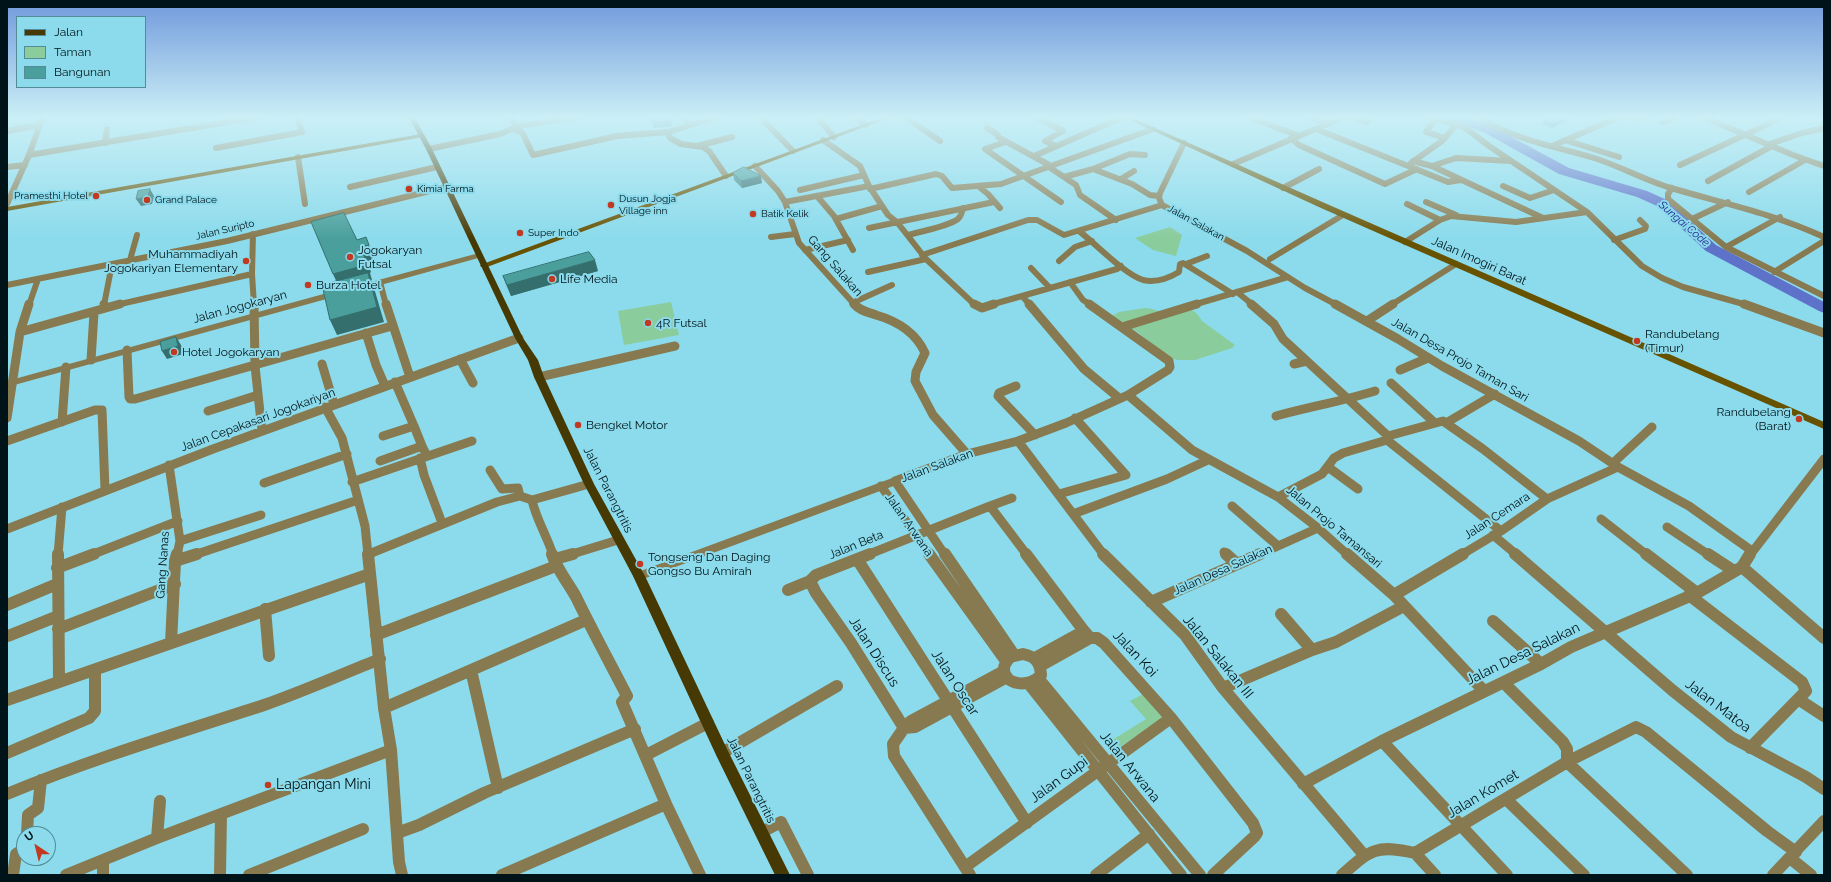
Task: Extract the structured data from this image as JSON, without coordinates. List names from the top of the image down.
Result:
{
  "streets": {
    "main road": ["Jalan Imogiri Barat", "Jalan Parangtritis"],
    "street": [
      "Jalan Salakan",
      "Jalan Suripto",
      "Gang Salakan",
      "Jalan Jogokaryan",
      "Jalan Desa Projo Taman Sari",
      "Jalan Cepakasari Jogokariyan",
      "Jalan Cemara",
      "Jalan Arwana",
      "Jalan Projo Tamansari",
      "Jalan Beta",
      "Gang Nanas",
      "Jalan Desa Salakan",
      "Jalan Discus",
      "Jalan Koi",
      "Jalan Salakan III",
      "Jalan Oscar",
      "Jalan Matoa",
      "Jalan Gupi",
      "Jalan Komet"
    ]
  },
  "crossings": [
    ["Jalan Salakan", "Gang Salakan"],
    ["Jalan Salakan", "Jalan Desa Projo Taman Sari"],
    ["Jalan Salakan", "Jalan Parangtritis"],
    ["Jalan Salakan", "Jalan Arwana"],
    ["Jalan Salakan", "Jalan Projo Tamansari"],
    ["Jalan Salakan", "Jalan Salakan III"],
    ["Jalan Suripto", "Jalan Parangtritis"],
    ["Jalan Jogokaryan", "Jalan Parangtritis"],
    ["Jalan Desa Projo Taman Sari", "Jalan Cemara"],
    ["Jalan Desa Projo Taman Sari", "Jalan Desa Salakan"],
    ["Jalan Cepakasari Jogokariyan", "Jalan Parangtritis"],
    ["Jalan Cepakasari Jogokariyan", "Gang Nanas"],
    ["Jalan Cemara", "Jalan Projo Tamansari"],
    ["Jalan Cemara", "Jalan Matoa"],
    ["Jalan Arwana", "Jalan Beta"],
    ["Jalan Arwana", "Jalan Gupi"],
    ["Jalan Projo Tamansari", "Jalan Desa Salakan"],
    ["Jalan Beta", "Jalan Discus"],
    ["Jalan Beta", "Jalan Oscar"],
    ["Jalan Desa Salakan", "Jalan Salakan III"],
    ["Jalan Desa Salakan", "Jalan Matoa"],
    ["Jalan Koi", "Jalan Gupi"],
    ["Jalan Oscar", "Jalan Gupi"]
  ],
  "water": ["Sungai Code"],
  "places": [
    "Kimia Farma",
    "Pramesthi Hotel",
    "Grand Palace",
    "Dusun Jogja Village inn",
    "Batik Kelik",
    "Super Indo",
    "Jogokaryan Futsal",
    "Muhammadiyah Jogokariyan Elementary",
    "Life Media",
    "Burza Hotel",
    "4R Futsal",
    "Randubelang (Timur)",
    "Hotel Jogokaryan",
    "Randubelang (Barat)",
    "Bengkel Motor",
    "Tongseng Dan Daging Gongso Bu Amirah",
    "Lapangan Mini"
  ],
  "legend": ["Jalan", "Taman", "Bangunan"],
  "north": "top left"
}
